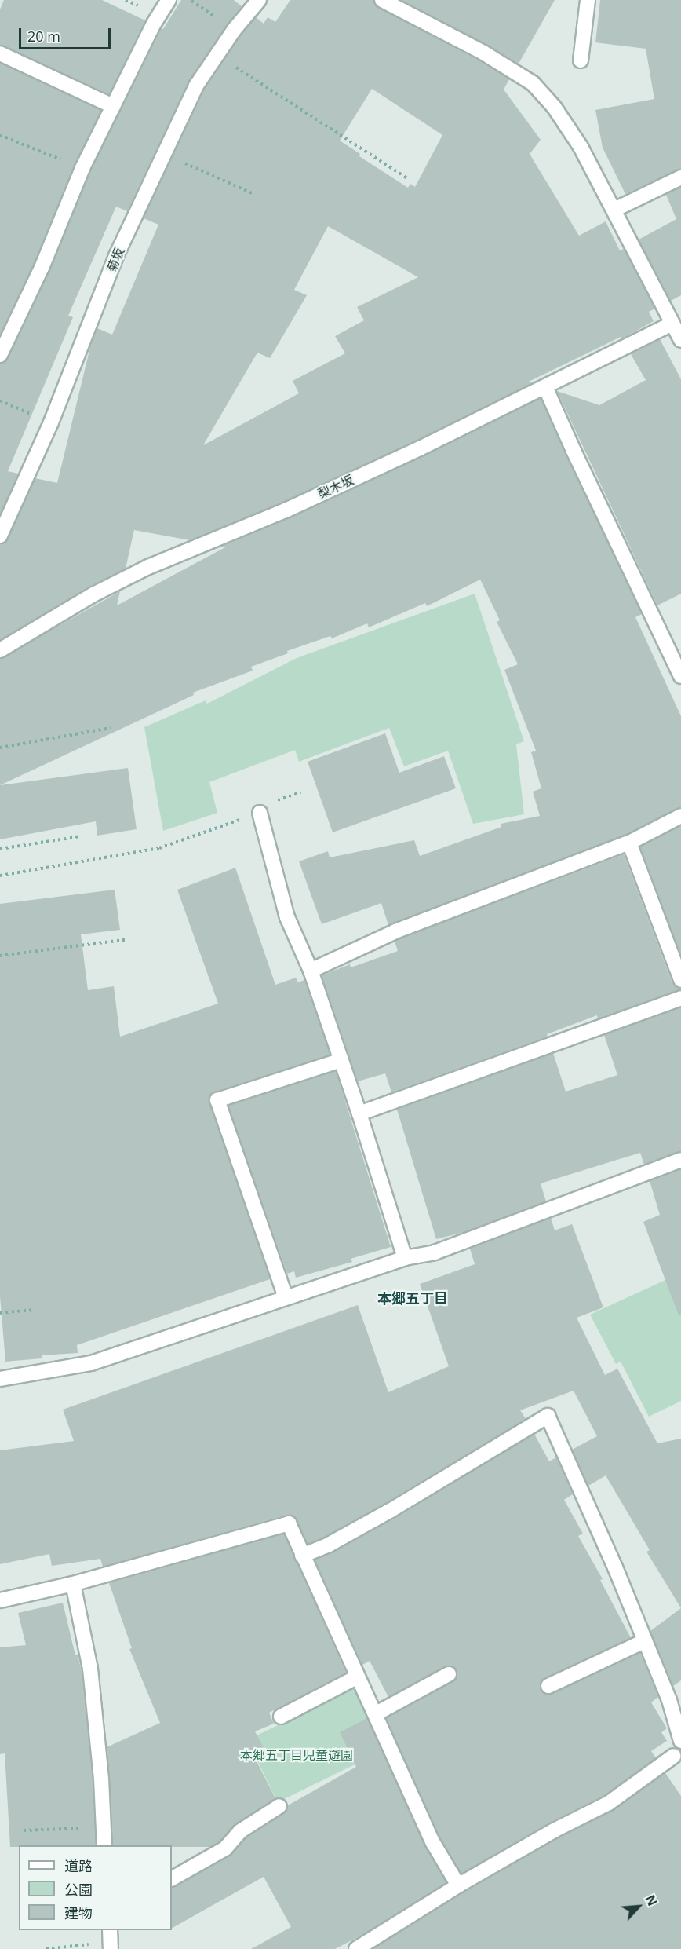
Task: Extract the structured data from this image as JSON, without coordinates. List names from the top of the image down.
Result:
{
  "streets": {
    "street": ["菊坂", "梨木坂"]
  },
  "districts": ["本郷五丁目"],
  "parks": ["本郷五丁目児童遊園"],
  "legend": ["道路", "公園", "建物"],
  "scale_bar": "20 m",
  "north": "top right"
}
